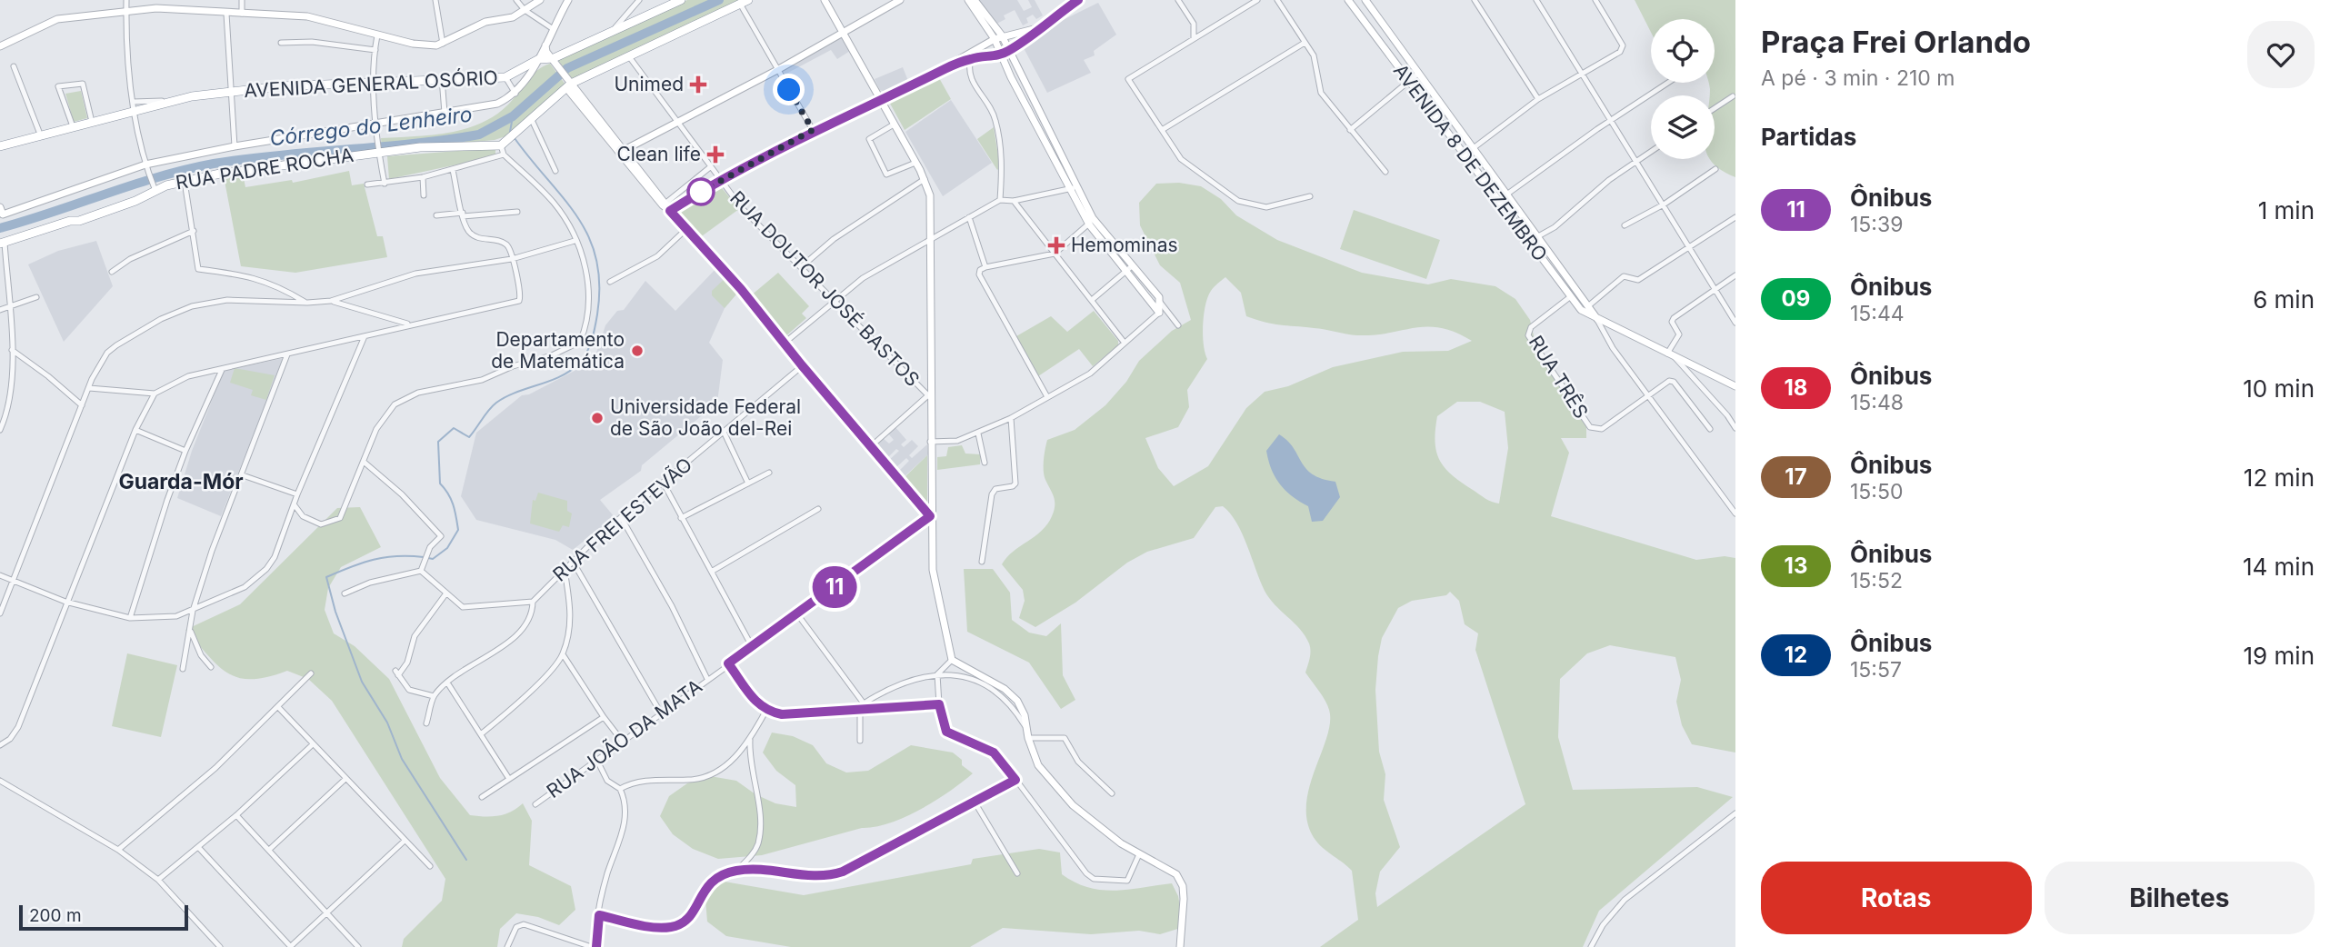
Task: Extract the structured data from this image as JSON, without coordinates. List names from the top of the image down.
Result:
{
  "streets": {
    "highway": ["AVENIDA GENERAL OSÓRIO", "RUA PADRE ROCHA"],
    "main road": ["AVENIDA 8 DE DEZEMBRO"],
    "street": [
      "RUA DOUTOR JOSÉ BASTOS",
      "RUA TRÊS",
      "RUA FREI ESTEVÃO",
      "RUA JOÃO DA MATA"
    ]
  },
  "crossings": [
    ["AVENIDA 8 DE DEZEMBRO", "RUA TRÊS"]
  ],
  "districts": ["Guarda-Mór"],
  "water": ["Córrego do Lenheiro"],
  "places": {
    "health": ["Unimed", "Clean life", "Hemominas"],
    "other": ["Departamento de Matemática", "Universidade Federal de São João del-Rei"]
  },
  "lines": ["bus line 11"],
  "scale_bar": "200 m",
  "page": {
    "on_map": "11",
    "heading": [
      ["Praça Frei Orlando", "A pé · 3 min · 210 m"],
      "Partidas"
    ],
    "list": [
      {
        "mark": "11",
        "name": "Ônibus",
        "note": "15:39",
        "value": "1 min"
      },
      {
        "mark": "09",
        "name": "Ônibus",
        "note": "15:44",
        "value": "6 min"
      },
      {
        "mark": "18",
        "name": "Ônibus",
        "note": "15:48",
        "value": "10 min"
      },
      {
        "mark": "17",
        "name": "Ônibus",
        "note": "15:50",
        "value": "12 min"
      },
      {
        "mark": "13",
        "name": "Ônibus",
        "note": "15:52",
        "value": "14 min"
      },
      {
        "mark": "12",
        "name": "Ônibus",
        "note": "15:57",
        "value": "19 min"
      }
    ],
    "buttons": ["Rotas", "Bilhetes"],
    "scale": "200 m"
  }
}
